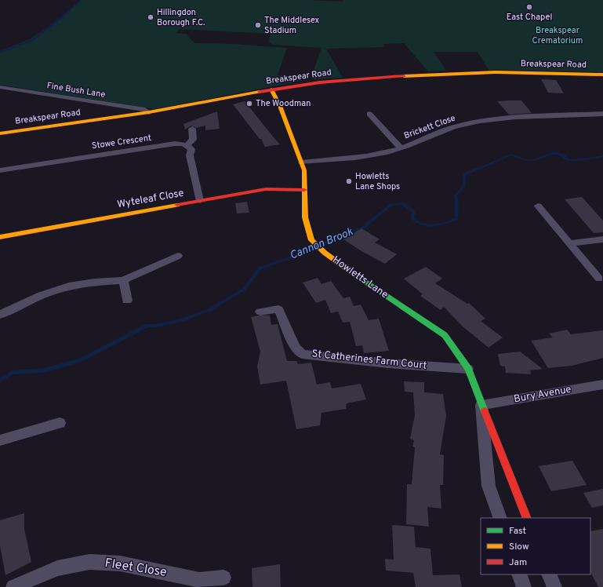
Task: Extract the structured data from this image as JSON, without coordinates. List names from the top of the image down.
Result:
{
  "streets": {
    "street": [
      "Breakspear Road",
      "Fine Bush Lane",
      "Brickett Close",
      "Stowe Crescent",
      "Wyteleaf Close",
      "Howletts Lane",
      "St Catherines Farm Court",
      "Bury Avenue",
      "Fleet Close"
    ]
  },
  "crossings": [
    ["Breakspear Road", "Fine Bush Lane"],
    ["Breakspear Road", "Howletts Lane"],
    ["Brickett Close", "Howletts Lane"],
    ["Wyteleaf Close", "Howletts Lane"],
    ["Howletts Lane", "St Catherines Farm Court"],
    ["Howletts Lane", "Bury Avenue"]
  ],
  "water": ["Cannon Brook"],
  "parks": ["Breakspear Crematorium"],
  "places": [
    "East Chapel",
    "Hillingdon Borough F.C.",
    "The Middlesex Stadium",
    "The Woodman",
    "Howletts Lane Shops"
  ],
  "legend": ["Fast", "Slow", "Jam"]
}
